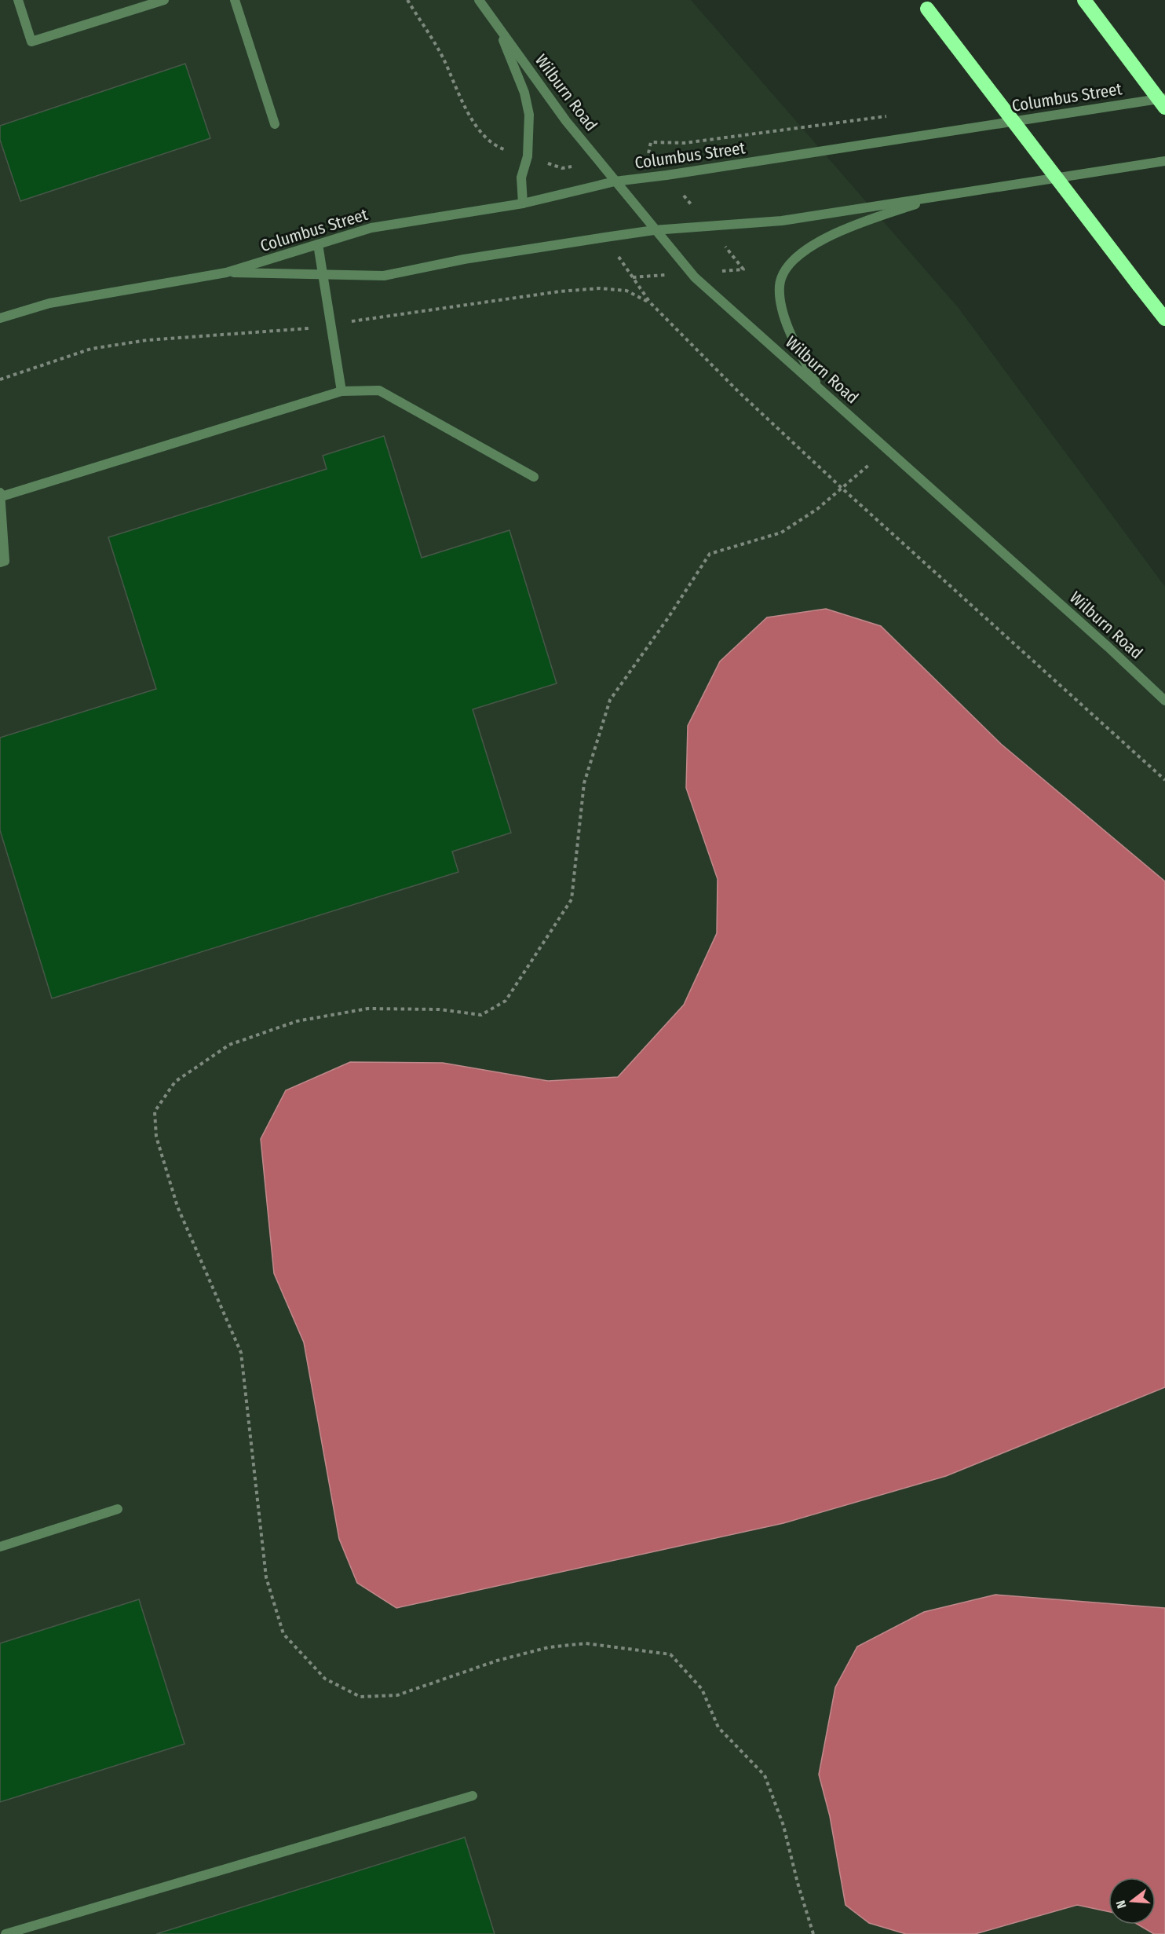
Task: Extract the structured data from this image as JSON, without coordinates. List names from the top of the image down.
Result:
{
  "streets": {
    "street": ["Wilburn Road", "Columbus Street"]
  },
  "crossings": [
    ["Wilburn Road", "Columbus Street"]
  ],
  "north": "left"
}
